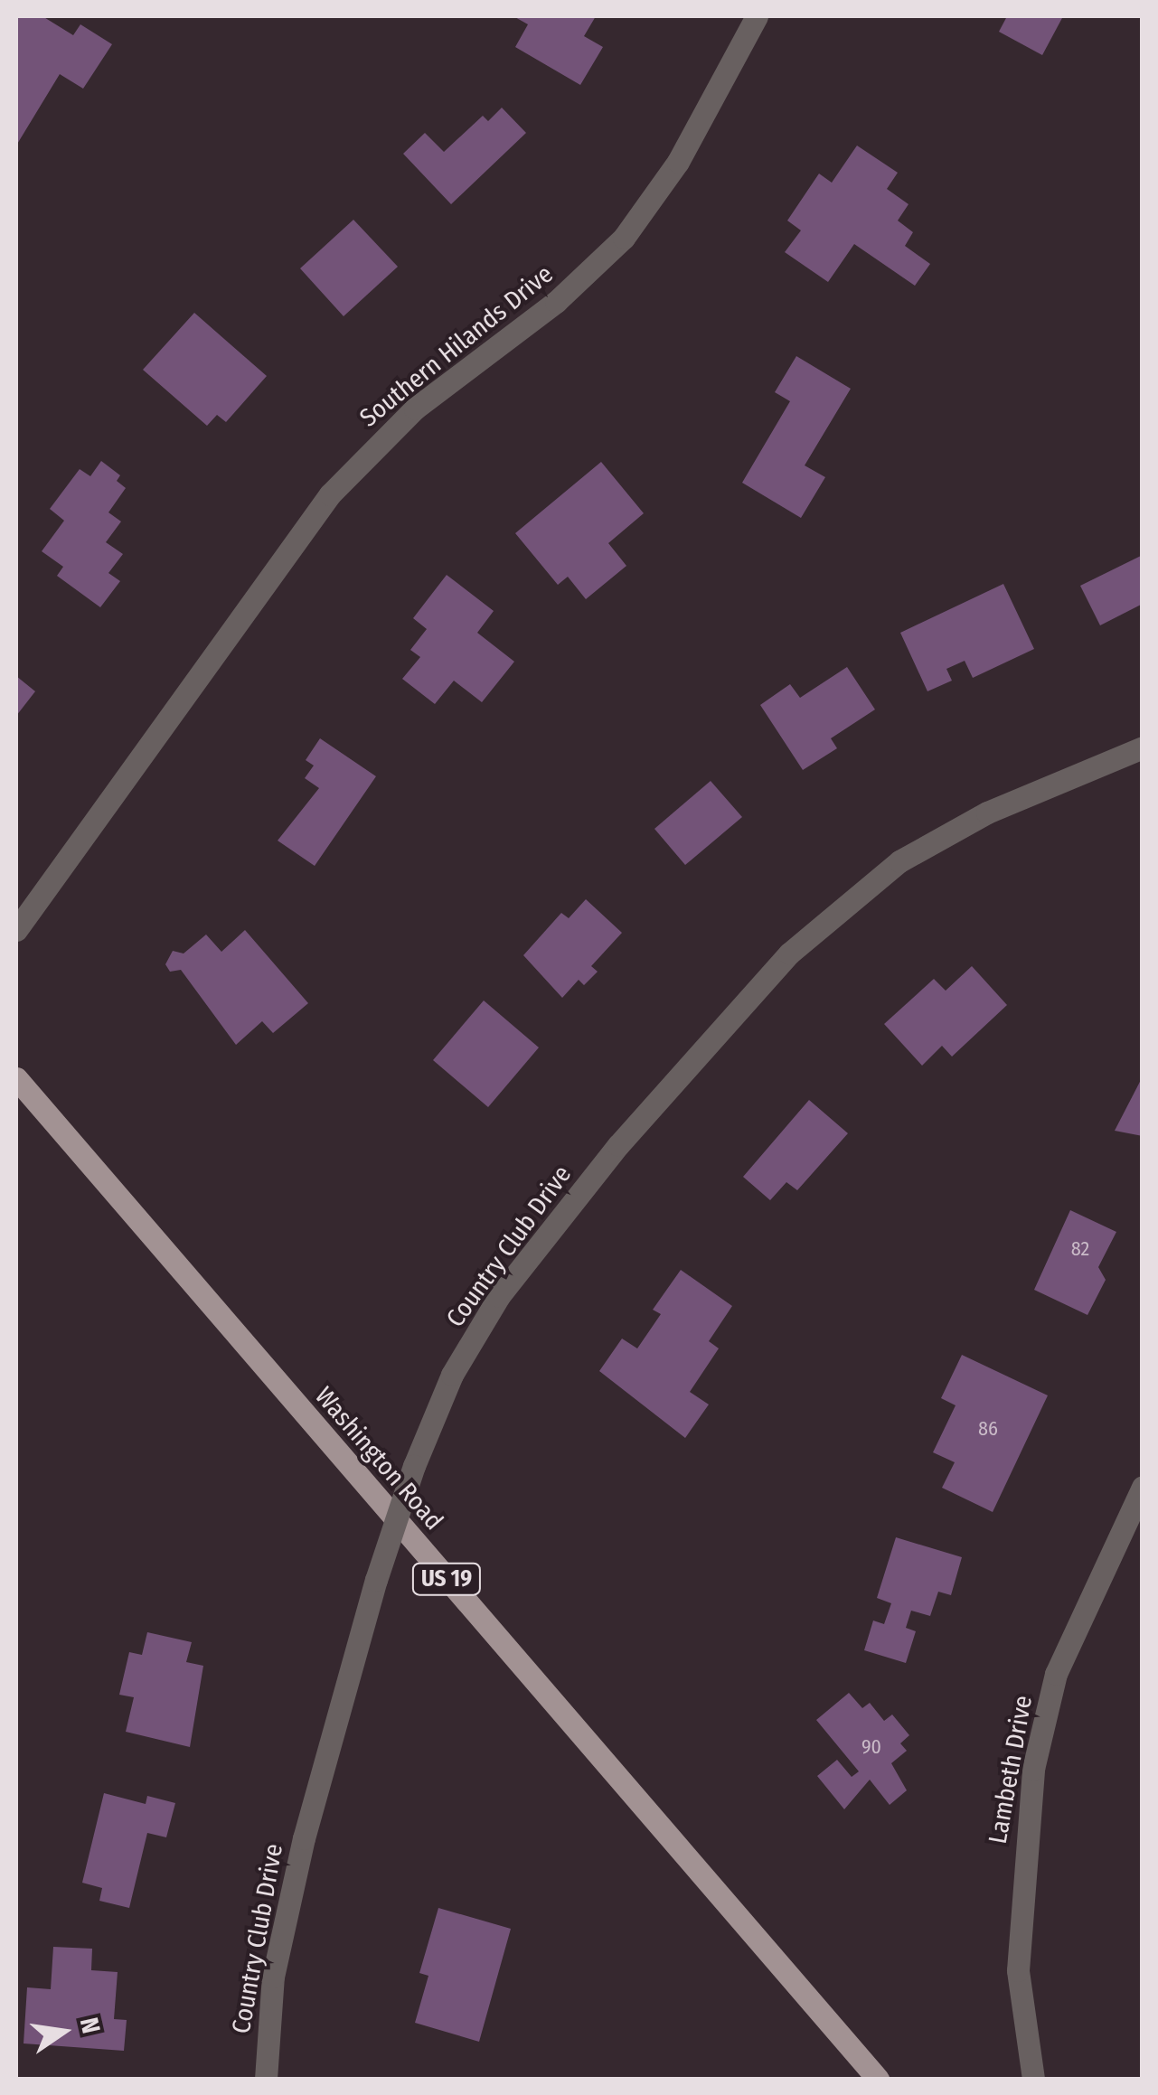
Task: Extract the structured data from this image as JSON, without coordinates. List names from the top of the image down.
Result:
{
  "streets": {
    "main road": ["Washington Road", "US 19"],
    "street": ["Southern Hilands Drive", "Country Club Drive", "Lambeth Drive"]
  },
  "house_numbers": ["82", "86", "90"],
  "north": "right"
}
